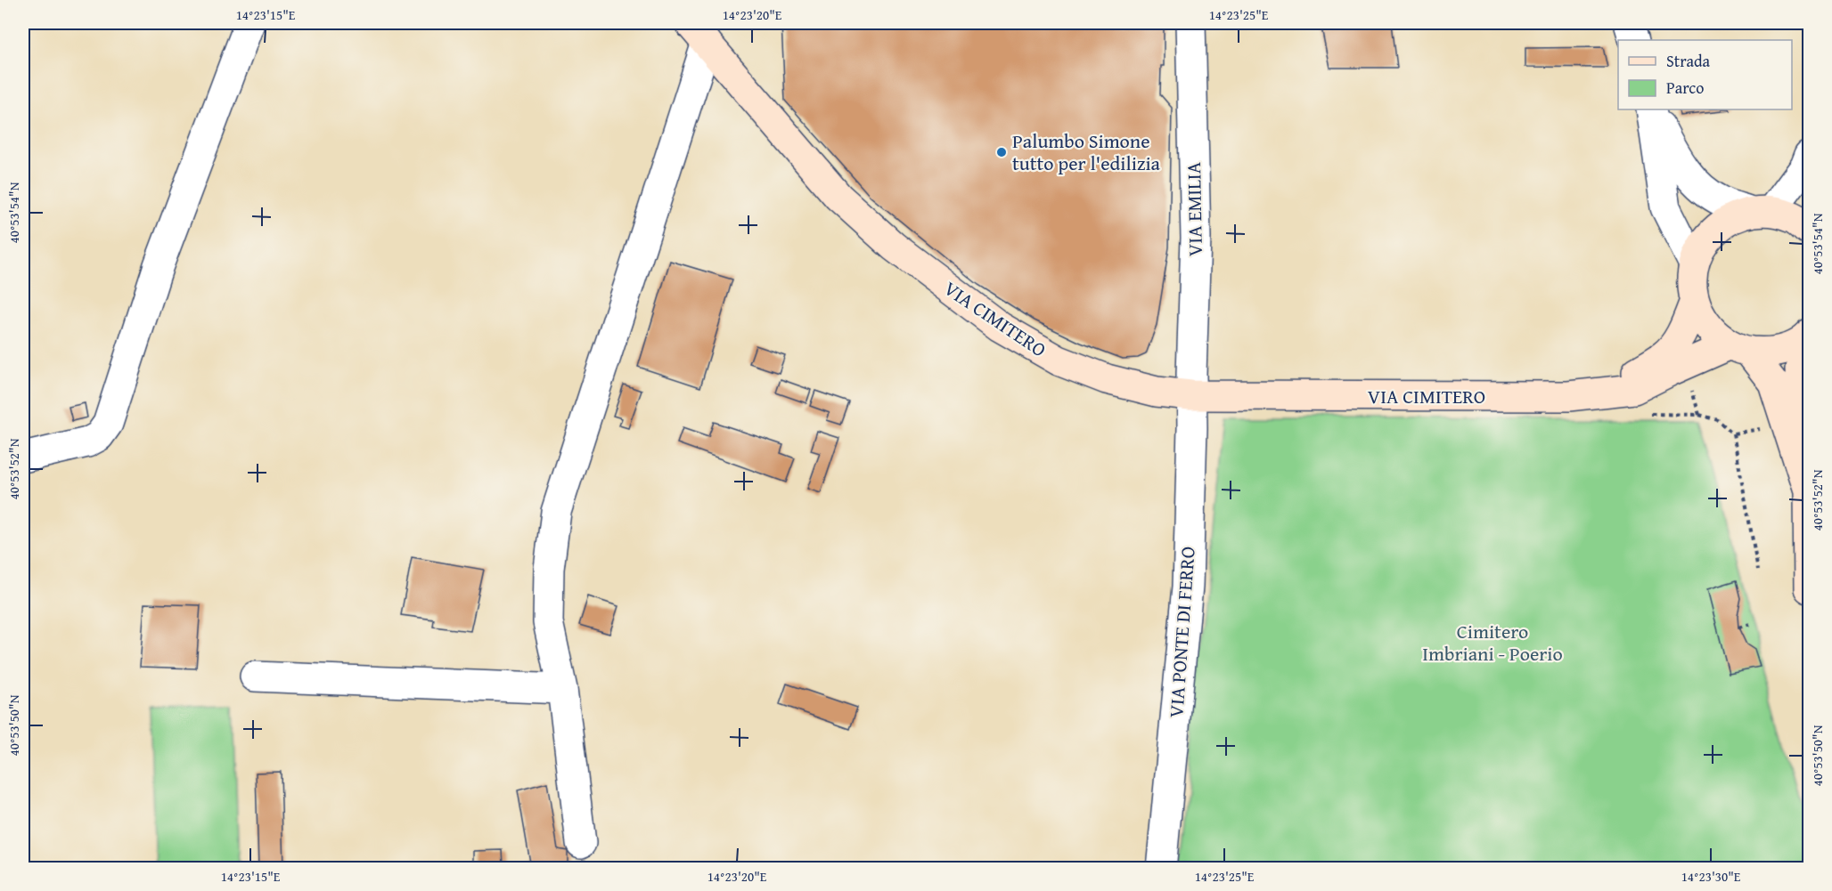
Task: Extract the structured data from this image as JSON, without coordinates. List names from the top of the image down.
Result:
{
  "streets": {
    "main road": ["VIA CIMITERO"],
    "street": ["VIA EMILIA", "VIA PONTE DI FERRO"]
  },
  "crossings": [
    ["VIA EMILIA", "VIA CIMITERO"],
    ["VIA EMILIA", "VIA PONTE DI FERRO"],
    ["VIA CIMITERO", "VIA PONTE DI FERRO"]
  ],
  "parks": ["Cimitero Imbriani - Poerio"],
  "places": ["Palumbo Simone tutto per l'edilizia"],
  "legend": ["Strada", "Parco"],
  "coordinates": [
    "14°23'15\"E",
    "14°23'20\"E",
    "14°23'25\"E",
    "40°53'54\"N",
    "40°53'52\"N",
    "40°53'50\"N",
    "14°23'30\"E"
  ]
}
